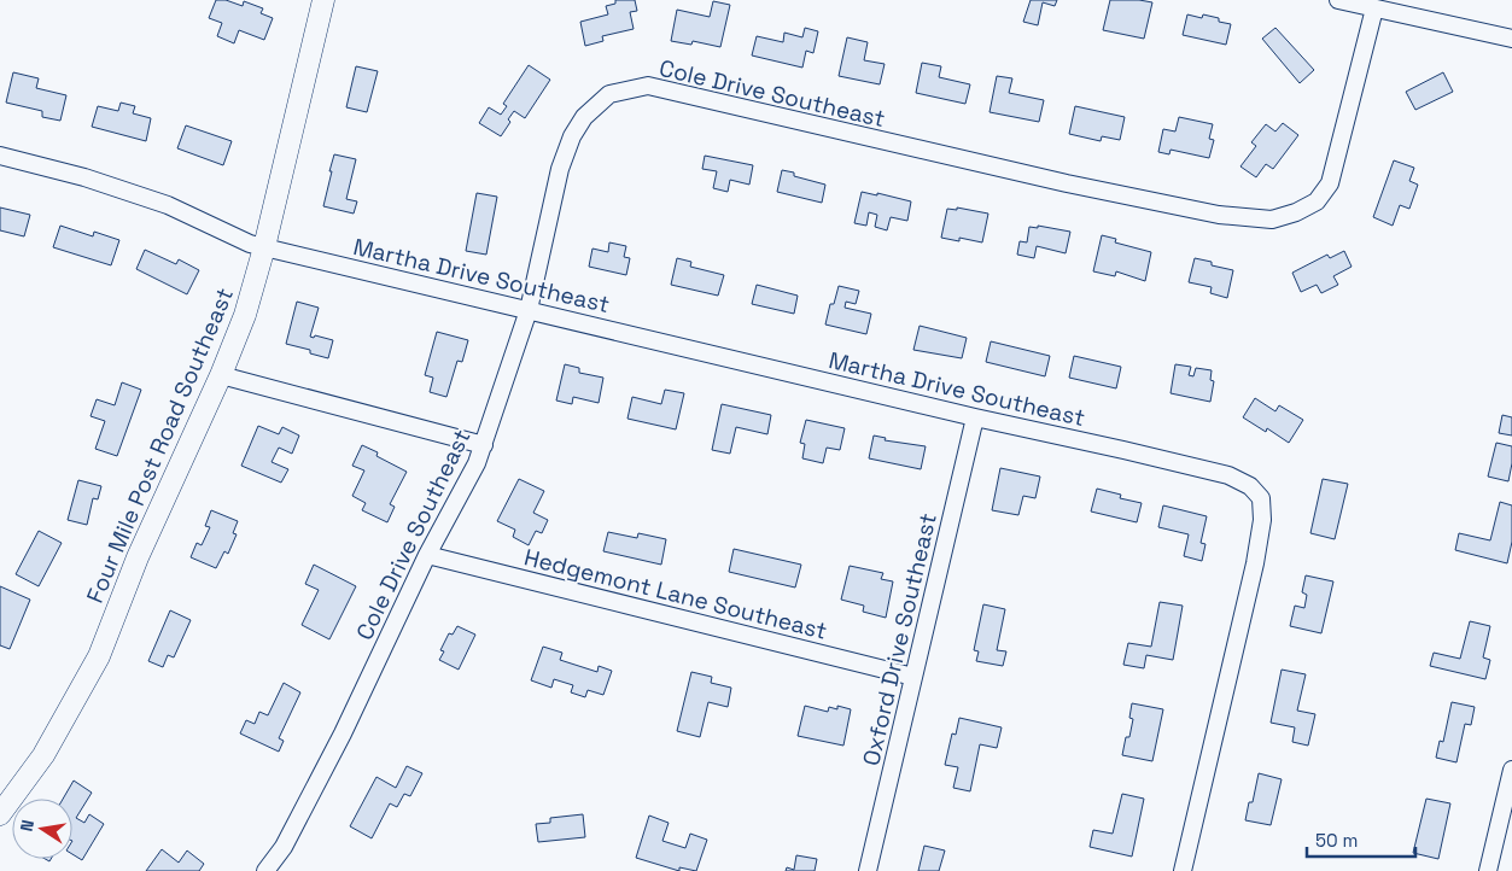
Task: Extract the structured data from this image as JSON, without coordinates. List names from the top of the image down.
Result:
{
  "streets": {
    "main road": ["Four Mile Post Road Southeast"],
    "street": [
      "Cole Drive Southeast",
      "Martha Drive Southeast",
      "Hedgemont Lane Southeast",
      "Oxford Drive Southeast"
    ]
  },
  "crossings": [
    ["Cole Drive Southeast", "Martha Drive Southeast"],
    ["Cole Drive Southeast", "Hedgemont Lane Southeast"],
    ["Martha Drive Southeast", "Four Mile Post Road Southeast"],
    ["Martha Drive Southeast", "Oxford Drive Southeast"],
    ["Hedgemont Lane Southeast", "Oxford Drive Southeast"]
  ],
  "scale_bar": "50 m",
  "north": "left"
}
